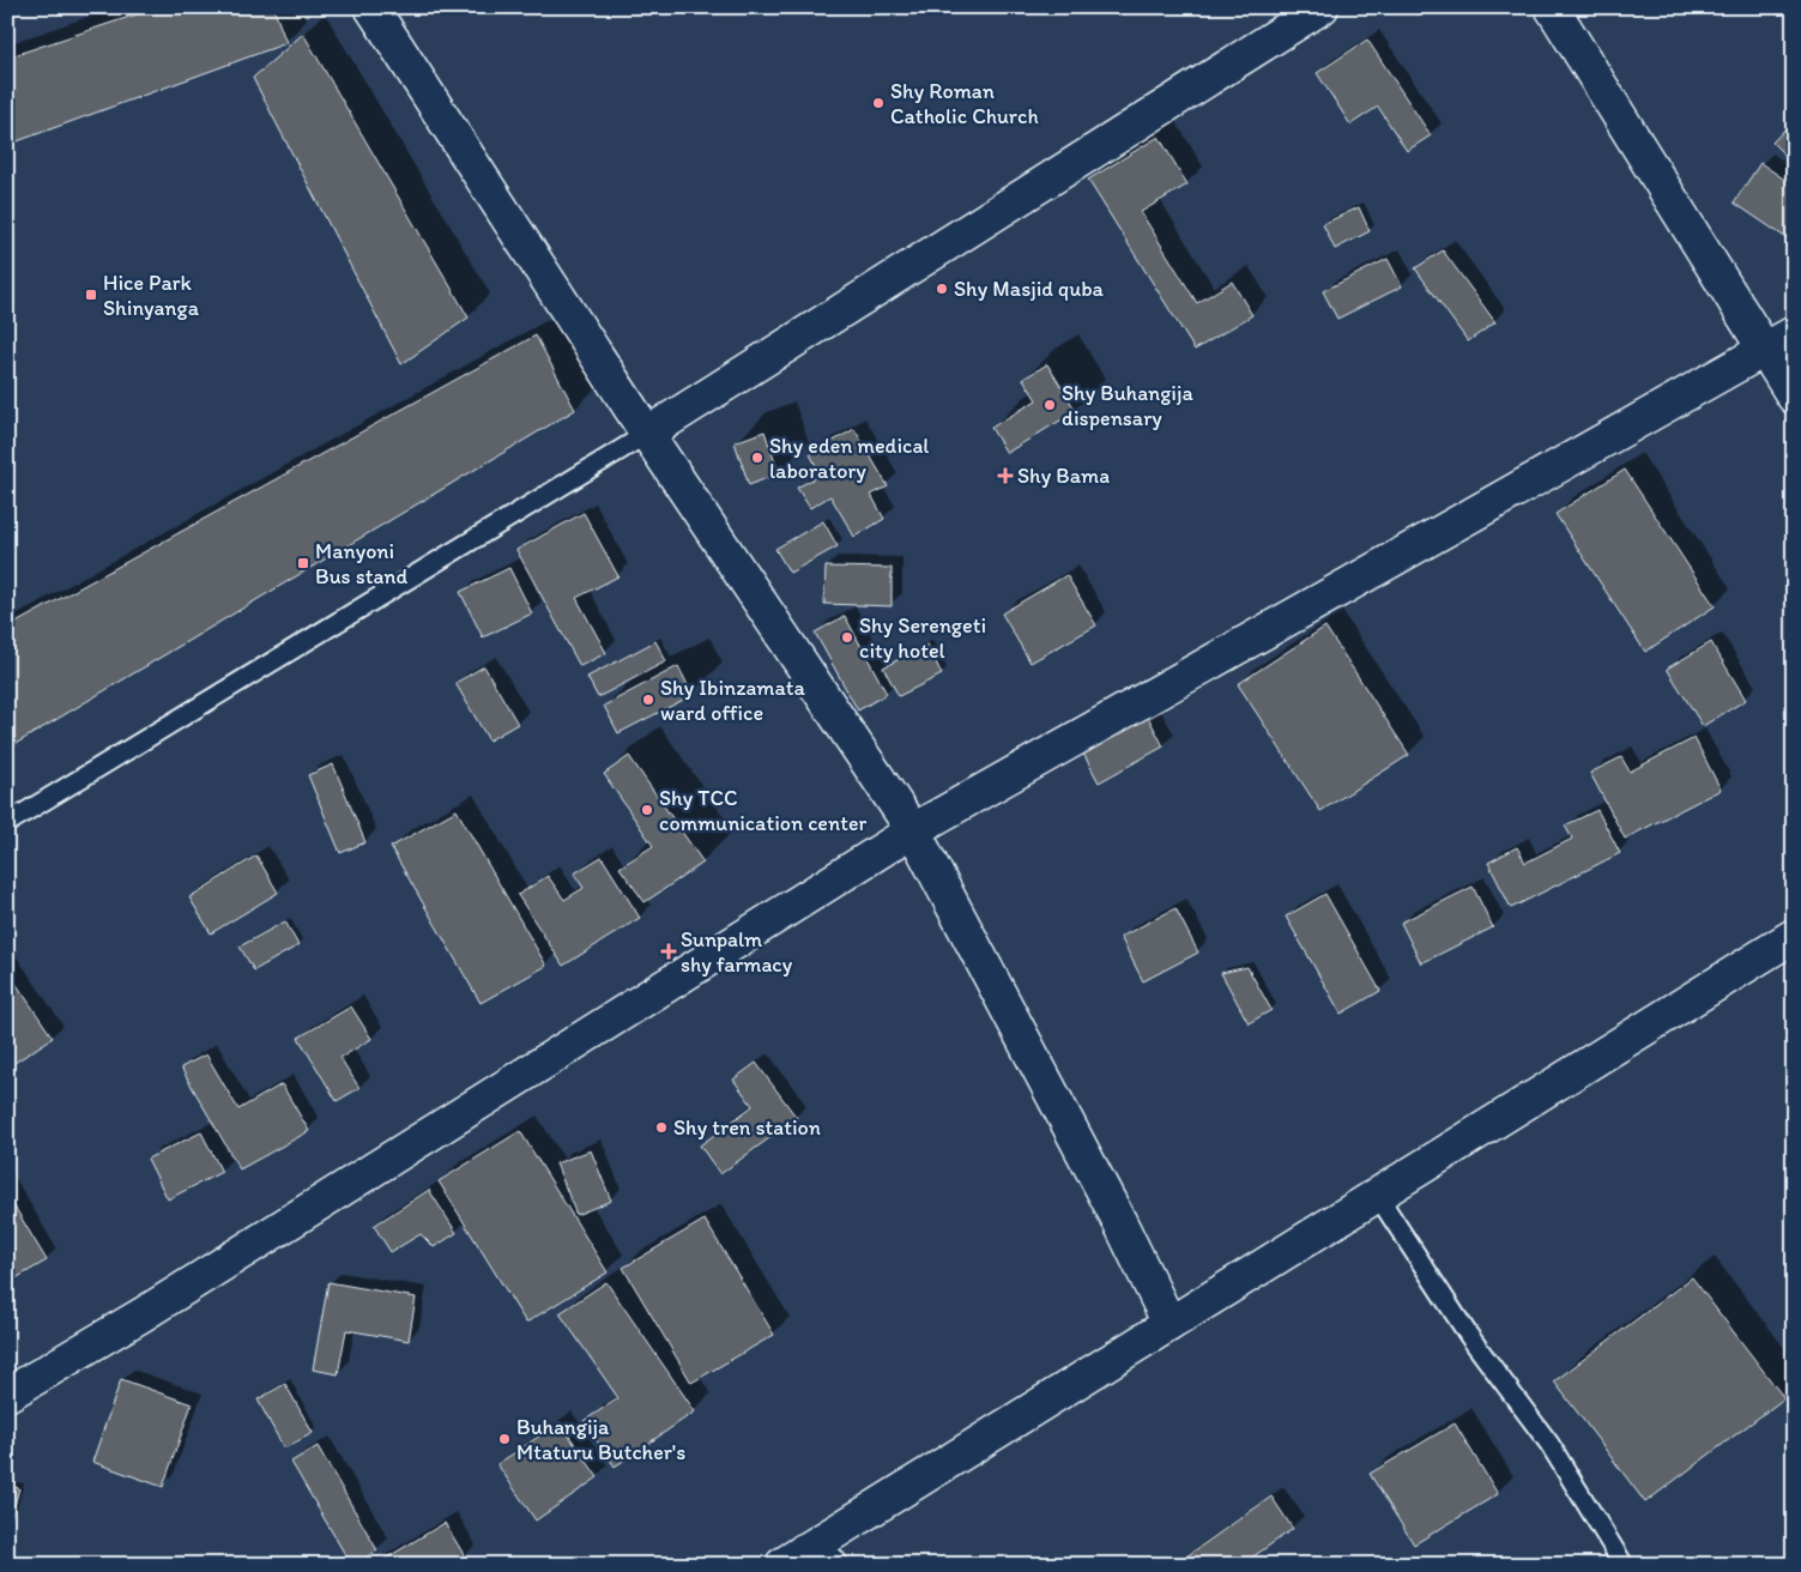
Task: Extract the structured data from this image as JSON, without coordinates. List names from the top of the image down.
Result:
{
  "places": {
    "other": [
      "Shy Roman Catholic Church",
      "Shy Masjid quba",
      "Shy Buhangija dispensary",
      "Shy eden medical laboratory",
      "Shy Serengeti city hotel",
      "Shy Ibinzamata ward office",
      "Shy TCC communication center",
      "Shy tren station",
      "Buhangija Mtaturu Butcher's"
    ],
    "transit": ["Hice Park Shinyanga", "Manyoni Bus stand"],
    "health": ["Shy Bama", "Sunpalm shy farmacy"]
  }
}
